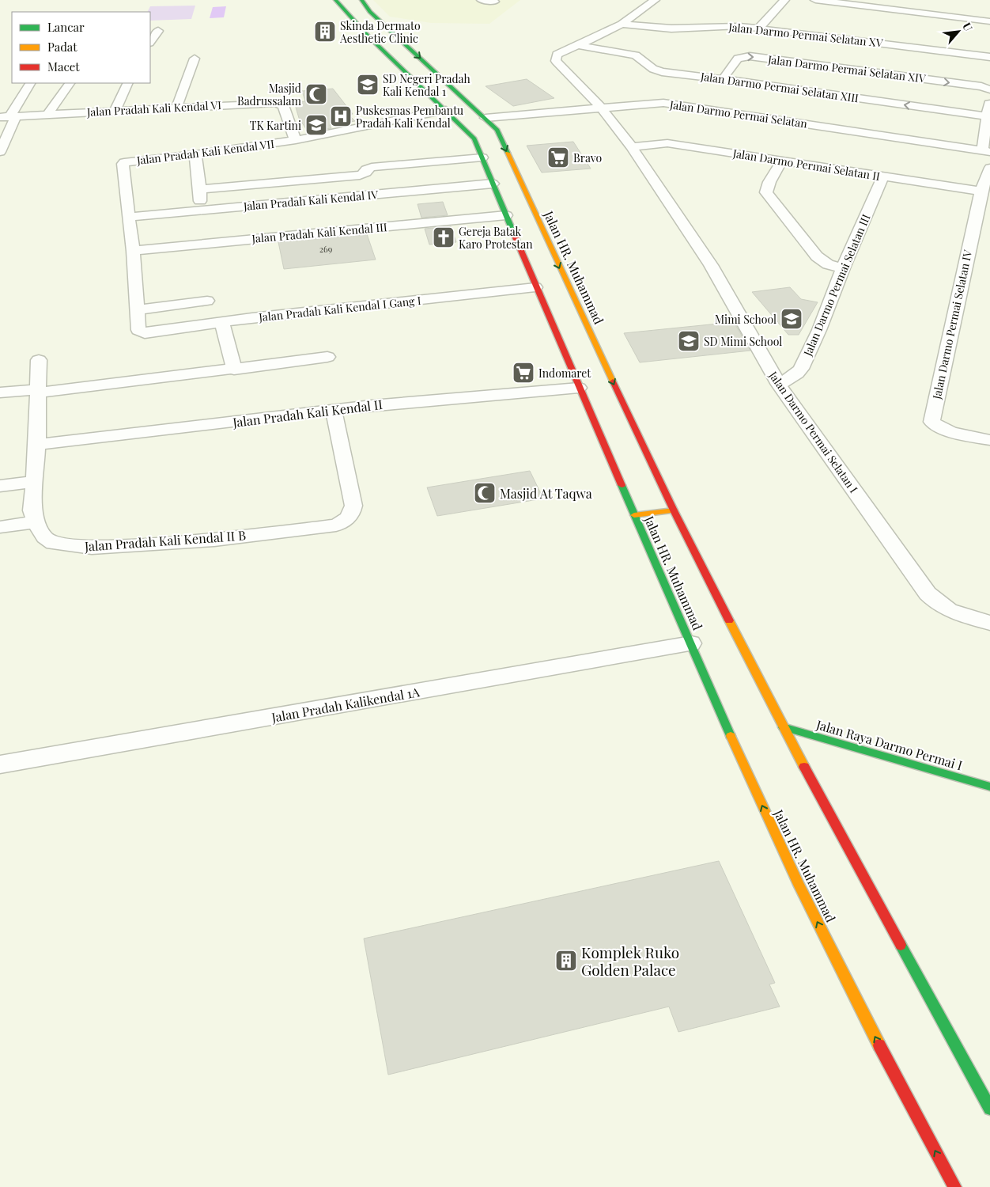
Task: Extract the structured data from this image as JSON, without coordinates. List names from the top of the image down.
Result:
{
  "streets": {
    "main road": ["Jalan HR. Muhammad", "Jalan Raya Darmo Permai I"],
    "street": [
      "Jalan Darmo Permai Selatan XV",
      "Jalan Darmo Permai Selatan XIV",
      "Jalan Darmo Permai Selatan XIII",
      "Jalan Pradah Kali Kendal VI",
      "Jalan Darmo Permai Selatan",
      "Jalan Pradah Kali Kendal VII",
      "Jalan Darmo Permai Selatan II",
      "Jalan Pradah Kali Kendal IV",
      "Jalan Pradah Kali Kendal III",
      "Jalan Darmo Permai Selatan III",
      "Jalan Pradah Kali Kendal I Gang I",
      "Jalan Darmo Permai Selatan IV",
      "Jalan Pradah Kali Kendal II",
      "Jalan Darmo Permai Selatan I",
      "Jalan Pradah Kali Kendal II B",
      "Jalan Pradah Kalikendal 1A"
    ]
  },
  "crossings": [
    ["Jalan Darmo Permai Selatan XIV", "Jalan Darmo Permai Selatan XIII"],
    ["Jalan Pradah Kali Kendal VI", "Jalan Pradah Kali Kendal VII"],
    ["Jalan Darmo Permai Selatan", "Jalan HR. Muhammad"],
    ["Jalan Darmo Permai Selatan", "Jalan Darmo Permai Selatan I"],
    ["Jalan Pradah Kali Kendal VII", "Jalan Pradah Kali Kendal IV"],
    ["Jalan Darmo Permai Selatan II", "Jalan Darmo Permai Selatan III"],
    ["Jalan Darmo Permai Selatan II", "Jalan Darmo Permai Selatan IV"],
    ["Jalan Darmo Permai Selatan II", "Jalan Darmo Permai Selatan I"],
    ["Jalan Pradah Kali Kendal IV", "Jalan HR. Muhammad"],
    ["Jalan Pradah Kali Kendal III", "Jalan HR. Muhammad"],
    ["Jalan HR. Muhammad", "Jalan Pradah Kali Kendal I Gang I"],
    ["Jalan HR. Muhammad", "Jalan Pradah Kali Kendal II"],
    ["Jalan HR. Muhammad", "Jalan Pradah Kalikendal 1A"],
    ["Jalan HR. Muhammad", "Jalan Raya Darmo Permai I"],
    ["Jalan Darmo Permai Selatan III", "Jalan Darmo Permai Selatan I"],
    ["Jalan Pradah Kali Kendal II", "Jalan Pradah Kali Kendal II B"]
  ],
  "places": {
    "building": ["Skinda Dermato Aesthetic Clinic", "Komplek Ruko Golden Palace"],
    "school or university": [
      "SD Negeri Pradah Kali Kendal 1",
      "TK Kartini",
      "Mimi School",
      "SD Mimi School"
    ],
    "mosque": ["Masjid Badrussalam", "Masjid At Taqwa"],
    "hospital": ["Puskesmas Pembantu Pradah Kali Kendal"],
    "supermarket": ["Bravo", "Indomaret"],
    "church": ["Gereja Batak Karo Protestan"]
  },
  "house_numbers": ["269"],
  "legend": ["Lancar", "Padat", "Macet"],
  "north": "top right"
}
